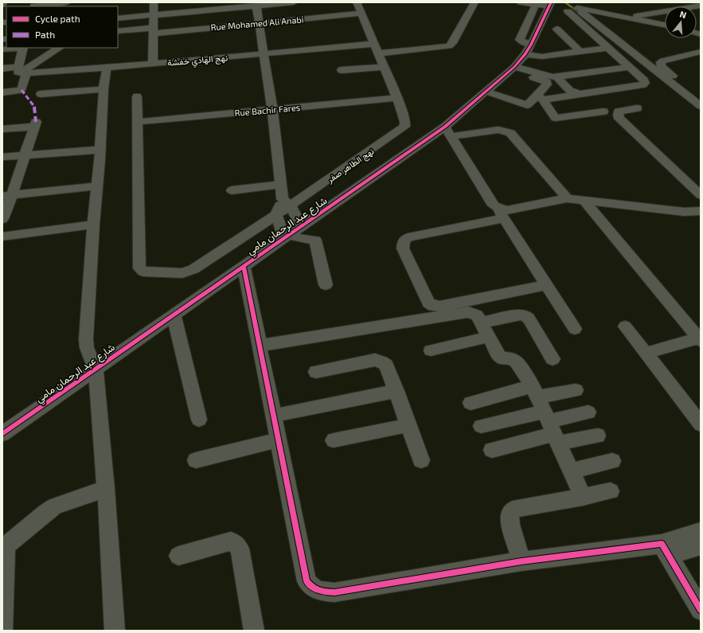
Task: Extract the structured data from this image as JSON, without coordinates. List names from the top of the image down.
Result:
{
  "streets": {
    "street": [
      "Rue Mohamed Ali Anabi",
      "نهج الهادي خفشة",
      "Rue Bachir Fares",
      "نهج الطاهر صفر",
      "شارع عبد الرحمان مامي"
    ]
  },
  "crossings": [
    ["Rue Mohamed Ali Anabi", "نهج الطاهر صفر"],
    ["نهج الهادي خفشة", "نهج الطاهر صفر"],
    ["Rue Bachir Fares", "نهج الطاهر صفر"]
  ],
  "legend": ["Cycle path", "Path"],
  "north": "top"
}
